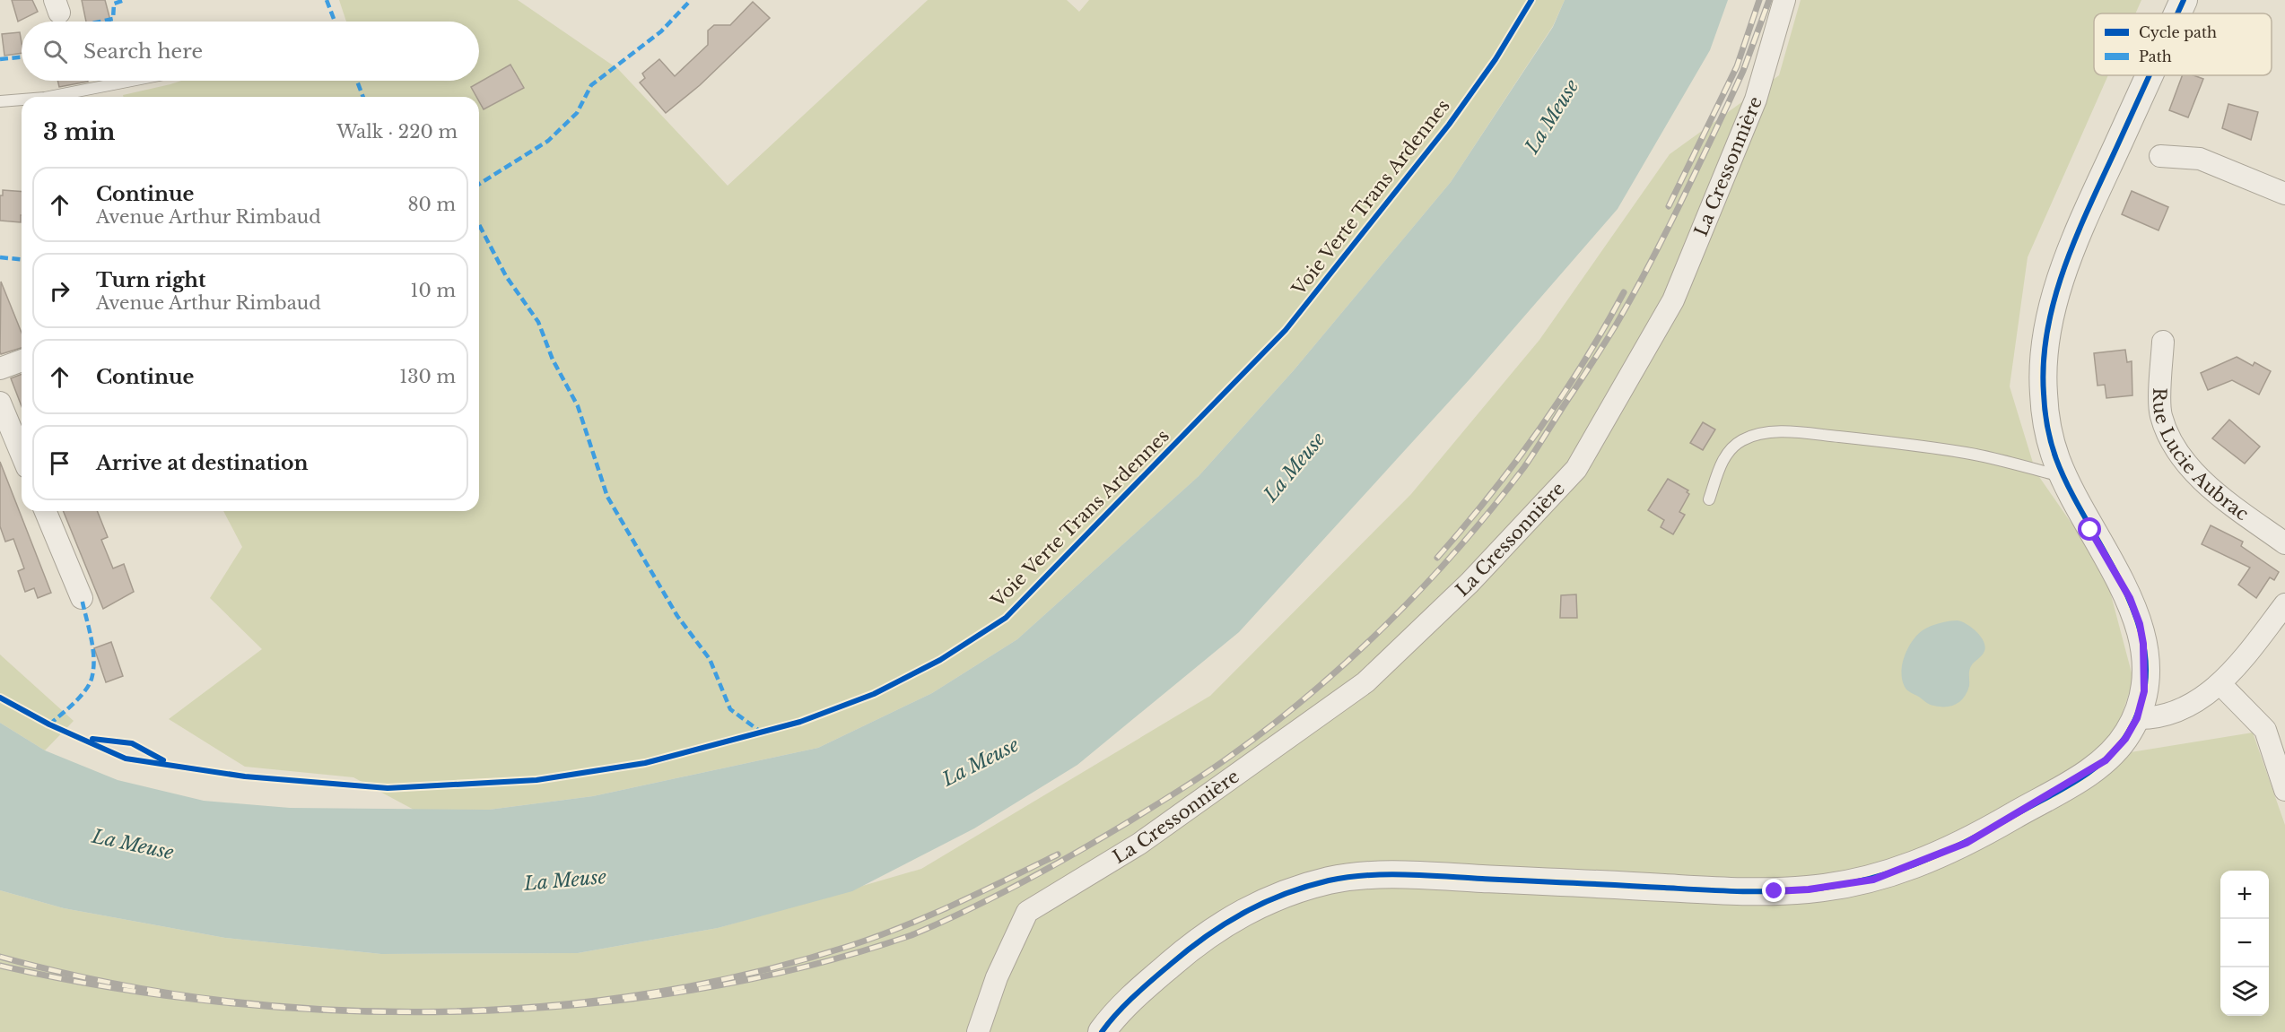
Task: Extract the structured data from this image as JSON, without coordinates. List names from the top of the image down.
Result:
{
  "streets": {
    "street": ["La Cressonnière", "Rue Lucie Aubrac"],
    "cycle path": ["Voie Verte Trans Ardennes"]
  },
  "water": ["La Meuse"],
  "legend": ["Cycle path", "Path"],
  "page": {
    "search": "Search here",
    "heading": ["3 min", "Walk · 220 m"],
    "list": [
      ["Continue", "Avenue Arthur Rimbaud", "80 m"],
      ["Turn right", "Avenue Arthur Rimbaud", "10 m"],
      ["Continue", "130 m"],
      "Arrive at destination"
    ],
    "map_buttons": ["+", "−"]
  }
}
